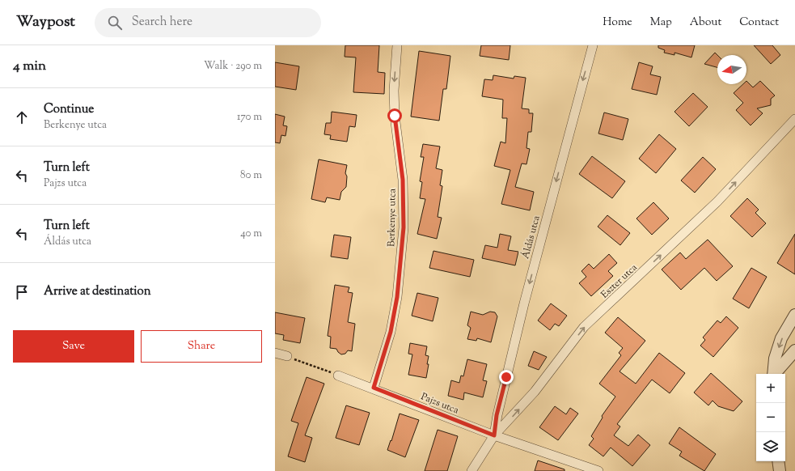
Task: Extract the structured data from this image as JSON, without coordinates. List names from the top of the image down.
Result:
{
  "streets": {
    "street": [
      "Berkenye utca",
      "Áldás utca",
      "Eszter utca",
      "Pajzs utca"
    ]
  },
  "crossings": [
    ["Berkenye utca", "Pajzs utca"],
    ["Áldás utca", "Eszter utca"],
    ["Áldás utca", "Pajzs utca"],
    ["Eszter utca", "Pajzs utca"]
  ],
  "one_way": ["Berkenye utca", "Áldás utca", "Eszter utca"],
  "north": "left",
  "page": {
    "header": "Waypost",
    "search": "Search here",
    "nav": [
      "Home",
      "Map",
      "About",
      "Contact"
    ],
    "heading": ["4 min", "Walk · 290 m"],
    "list": [
      ["Continue", "Berkenye utca", "170 m"],
      ["Turn left", "Pajzs utca", "80 m"],
      ["Turn left", "Áldás utca", "40 m"],
      "Arrive at destination"
    ],
    "buttons": ["Save", "Share"],
    "map_buttons": ["+", "−"]
  }
}
